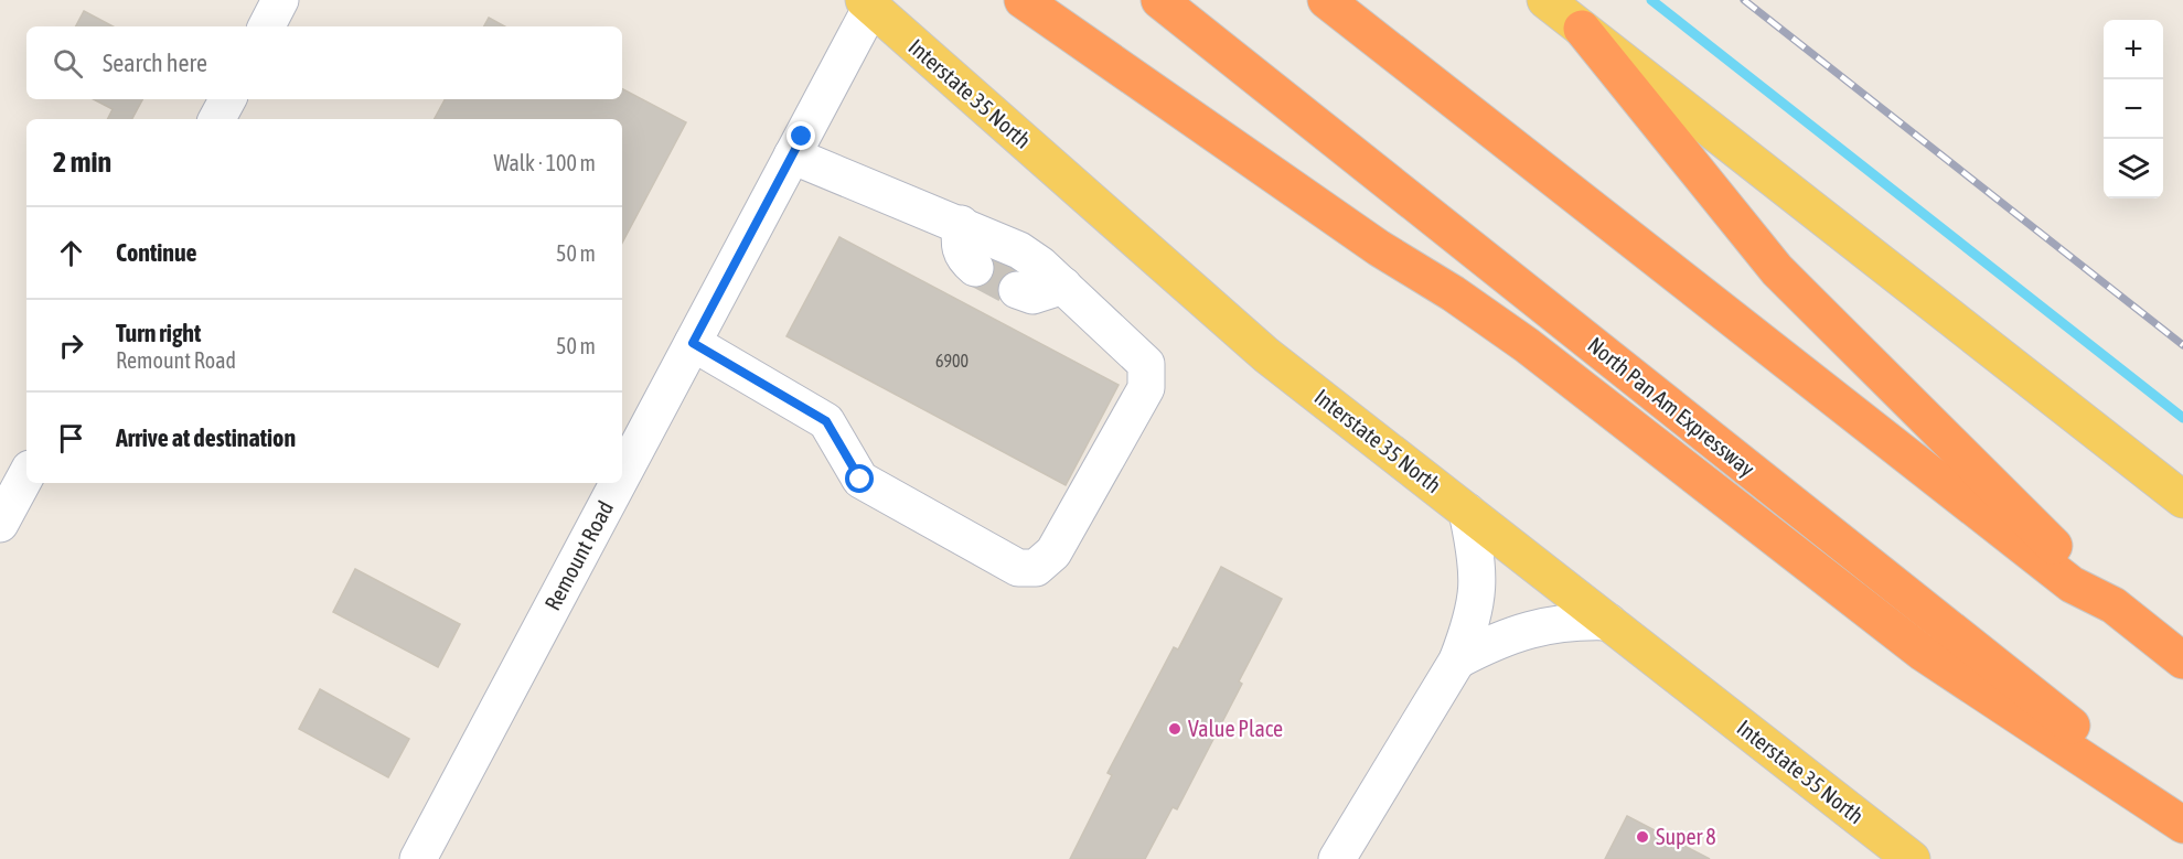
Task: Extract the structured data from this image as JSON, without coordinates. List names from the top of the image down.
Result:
{
  "streets": {
    "highway": ["North Pan Am Expressway"],
    "main road": ["Interstate 35 North"],
    "street": ["Remount Road"]
  },
  "crossings": [
    ["Interstate 35 North", "Remount Road"]
  ],
  "places": ["Value Place", "Super 8"],
  "house_numbers": ["6900"],
  "page": {
    "map_buttons": ["+", "−"],
    "search": "Search here",
    "heading": ["2 min", "Walk · 100 m"],
    "list": [
      ["Continue", "50 m"],
      ["Turn right", "Remount Road", "50 m"],
      "Arrive at destination"
    ]
  }
}
